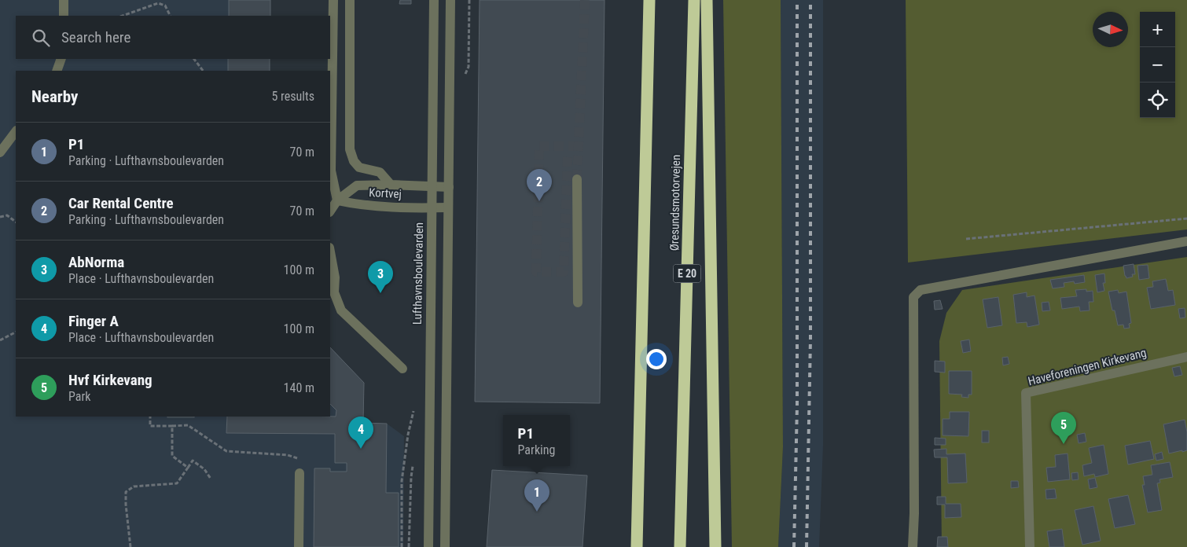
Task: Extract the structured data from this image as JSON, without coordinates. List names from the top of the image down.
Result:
{
  "streets": {
    "highway": ["Øresundsmotorvejen", "E 20"],
    "street": ["Kortvej", "Lufthavnsboulevarden", "Haveforeningen Kirkevang"]
  },
  "crossings": [
    ["Kortvej", "Lufthavnsboulevarden"]
  ],
  "north": "right",
  "page": {
    "map_buttons": ["+", "−"],
    "search": "Search here",
    "heading": ["Nearby", "5 results"],
    "list": [
      {
        "mark": "1",
        "name": "P1",
        "note": "Parking · Lufthavnsboulevarden",
        "value": "70 m"
      },
      {
        "mark": "2",
        "name": "Car Rental Centre",
        "note": "Parking · Lufthavnsboulevarden",
        "value": "70 m"
      },
      {
        "mark": "3",
        "name": "AbNorma",
        "note": "Place · Lufthavnsboulevarden",
        "value": "100 m"
      },
      {
        "mark": "4",
        "name": "Finger A",
        "note": "Place · Lufthavnsboulevarden",
        "value": "100 m"
      },
      {
        "mark": "5",
        "name": "Hvf Kirkevang",
        "note": "Park",
        "value": "140 m"
      }
    ],
    "pins": [
      "2",
      "3",
      "5",
      "4",
      "1"
    ],
    "popup": ["P1", "Parking"]
  }
}
